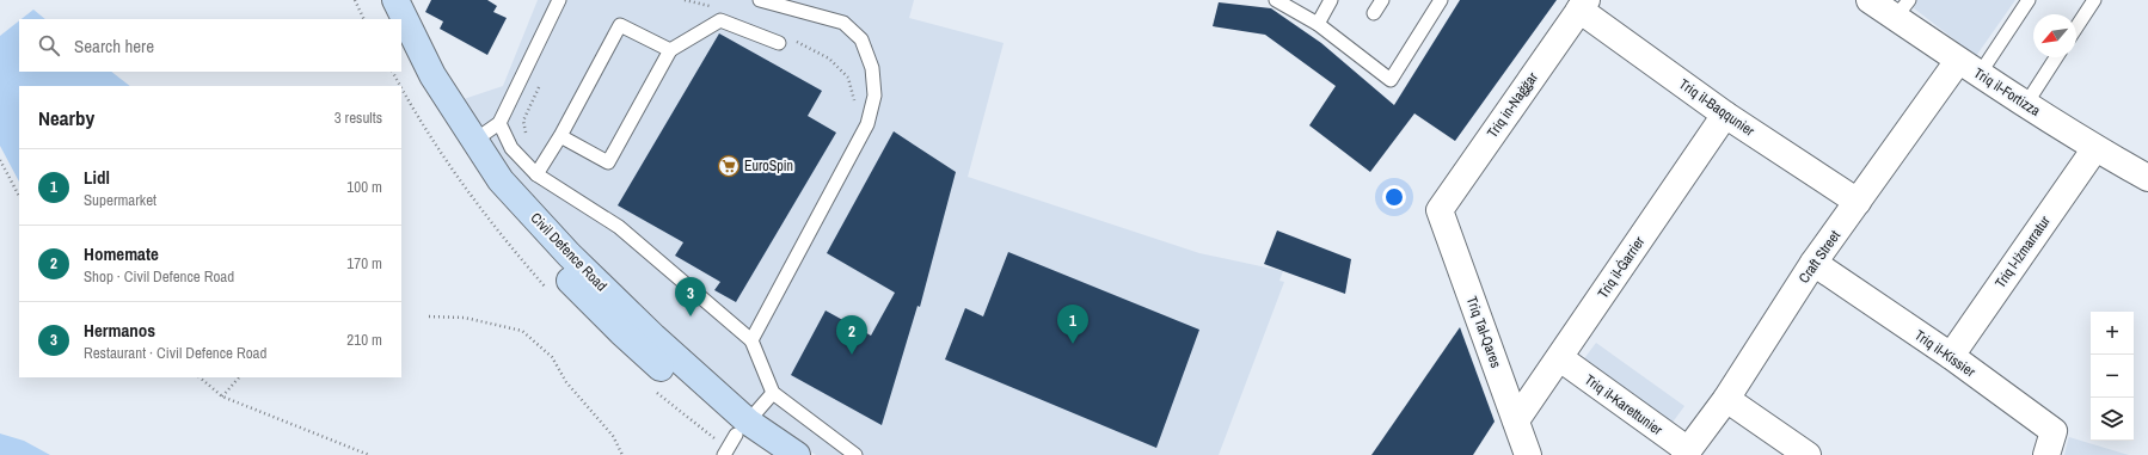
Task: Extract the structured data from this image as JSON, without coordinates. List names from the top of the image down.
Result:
{
  "streets": {
    "main road": ["Civil Defence Road"],
    "street": [
      "Triq il-Fortizza",
      "Triq in-Naġġar",
      "Triq il-Baqqunier",
      "Triq l-Iżmarratur",
      "Craft Street",
      "Triq il-Ġarrier",
      "Triq Tal-Qares",
      "Triq il-Kissier",
      "Triq il-Karettunier"
    ]
  },
  "crossings": [
    ["Triq il-Fortizza", "Triq l-Iżmarratur"],
    ["Triq il-Fortizza", "Craft Street"],
    ["Triq in-Naġġar", "Triq il-Baqqunier"],
    ["Triq in-Naġġar", "Triq Tal-Qares"],
    ["Triq il-Baqqunier", "Craft Street"],
    ["Triq il-Baqqunier", "Triq il-Ġarrier"],
    ["Triq l-Iżmarratur", "Triq il-Kissier"],
    ["Craft Street", "Triq il-Kissier"],
    ["Craft Street", "Triq il-Karettunier"],
    ["Triq il-Ġarrier", "Triq Tal-Qares"],
    ["Triq il-Ġarrier", "Triq il-Karettunier"]
  ],
  "places": {
    "supermarket": ["EuroSpin"]
  },
  "north": "bottom left",
  "page": {
    "search": "Search here",
    "heading": ["Nearby", "3 results"],
    "list": [
      {
        "mark": "1",
        "name": "Lidl",
        "note": "Supermarket",
        "value": "100 m"
      },
      {
        "mark": "2",
        "name": "Homemate",
        "note": "Shop · Civil Defence Road",
        "value": "170 m"
      },
      {
        "mark": "3",
        "name": "Hermanos",
        "note": "Restaurant · Civil Defence Road",
        "value": "210 m"
      }
    ],
    "pins": ["3", "1", "2"],
    "map_buttons": ["+", "−"]
  }
}
